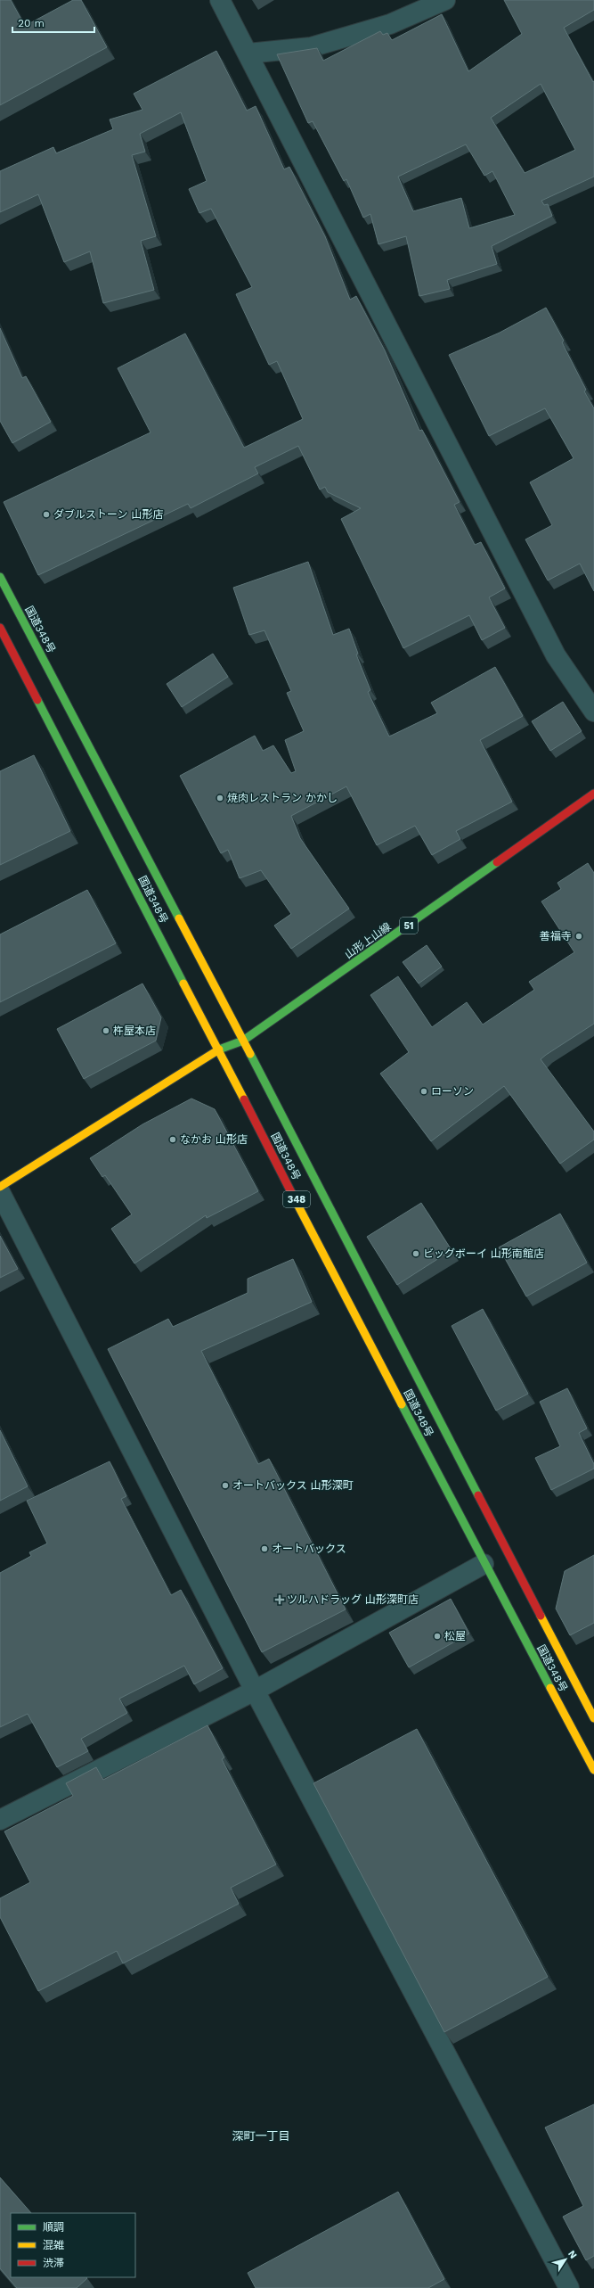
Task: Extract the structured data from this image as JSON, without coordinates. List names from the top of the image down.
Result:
{
  "streets": {
    "main road": [
      "国道348号",
      "51",
      "山形上山線",
      "348"
    ]
  },
  "crossings": [
    ["国道348号", "山形上山線"]
  ],
  "districts": ["深町一丁目"],
  "places": {
    "other": [
      "ダブルストーン 山形店",
      "焼肉レストラン かかし",
      "善福寺",
      "杵屋本店",
      "ローソン",
      "なかお 山形店",
      "ビッグボーイ 山形南館店",
      "オートバックス 山形深町",
      "オートバックス",
      "松屋"
    ],
    "health": ["ツルハドラッグ 山形深町店"]
  },
  "legend": ["順調", "混雑", "渋滞"],
  "scale_bar": "20 m",
  "north": "top right"
}
